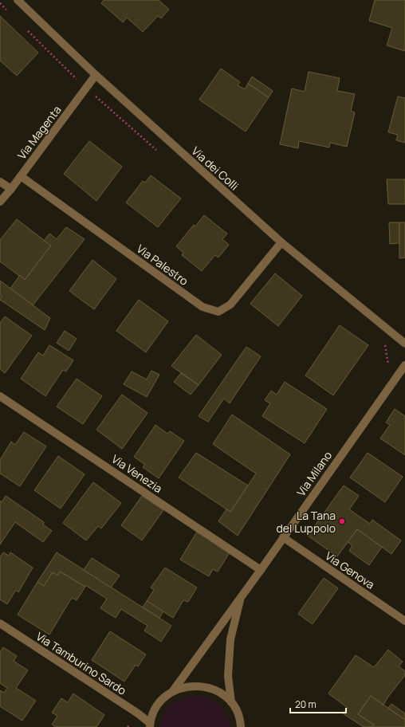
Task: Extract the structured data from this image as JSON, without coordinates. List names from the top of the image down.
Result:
{
  "streets": {
    "street": [
      "Via Magenta",
      "Via dei Colli",
      "Via Palestro",
      "Via Venezia",
      "Via Milano",
      "Via Genova",
      "Via Tamburino Sardo"
    ]
  },
  "crossings": [
    ["Via Magenta", "Via dei Colli"],
    ["Via Magenta", "Via Palestro"],
    ["Via dei Colli", "Via Palestro"],
    ["Via Venezia", "Via Milano"],
    ["Via Milano", "Via Genova"]
  ],
  "places": ["La Tana del Luppolo"],
  "scale_bar": "20 m"
}
